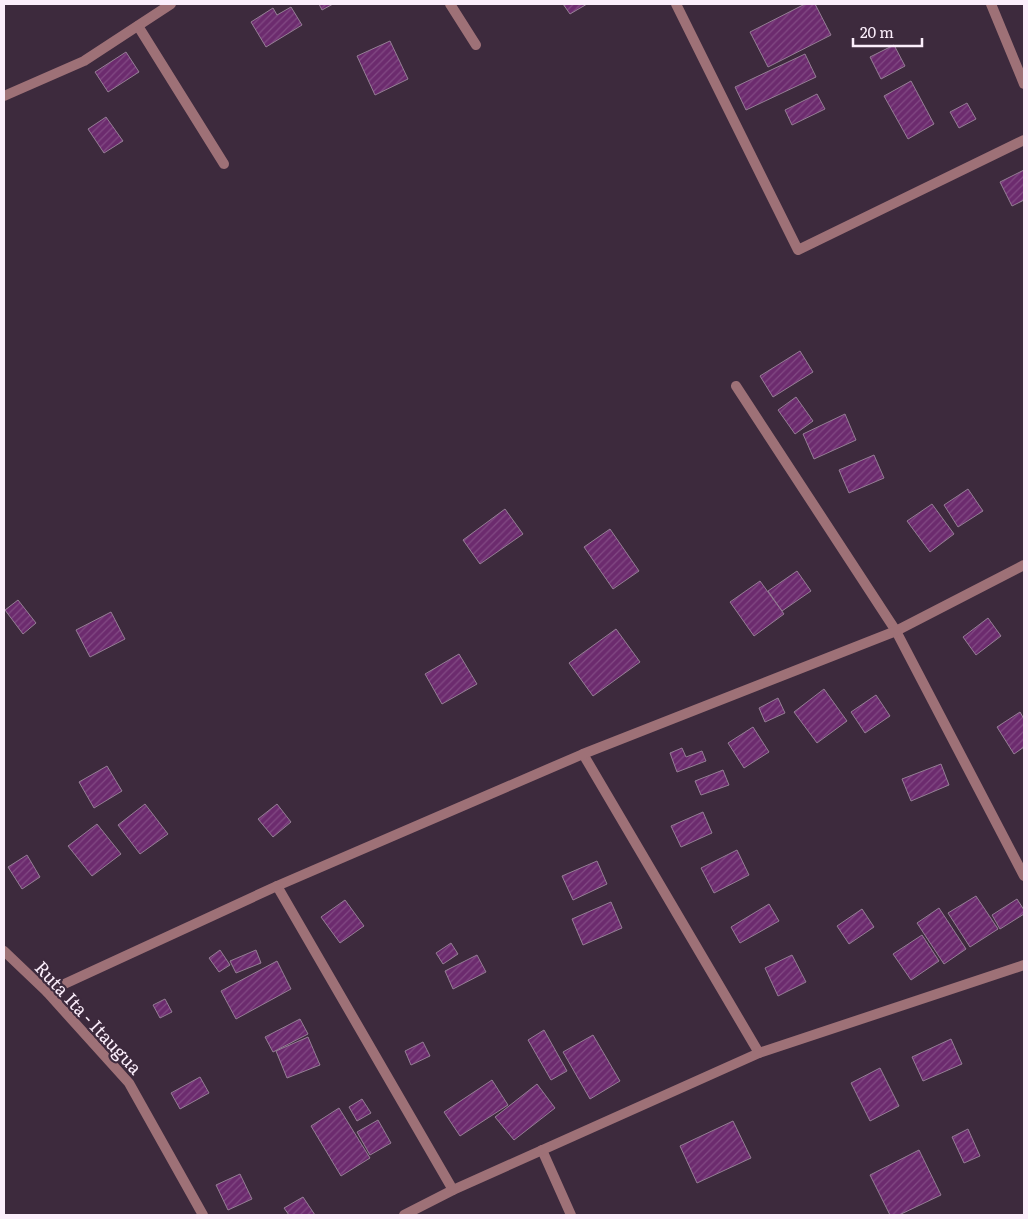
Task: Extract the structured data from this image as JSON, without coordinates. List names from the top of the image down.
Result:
{
  "streets": {
    "street": ["Ruta Ita - Itaugua"]
  },
  "scale_bar": "20 m"
}
